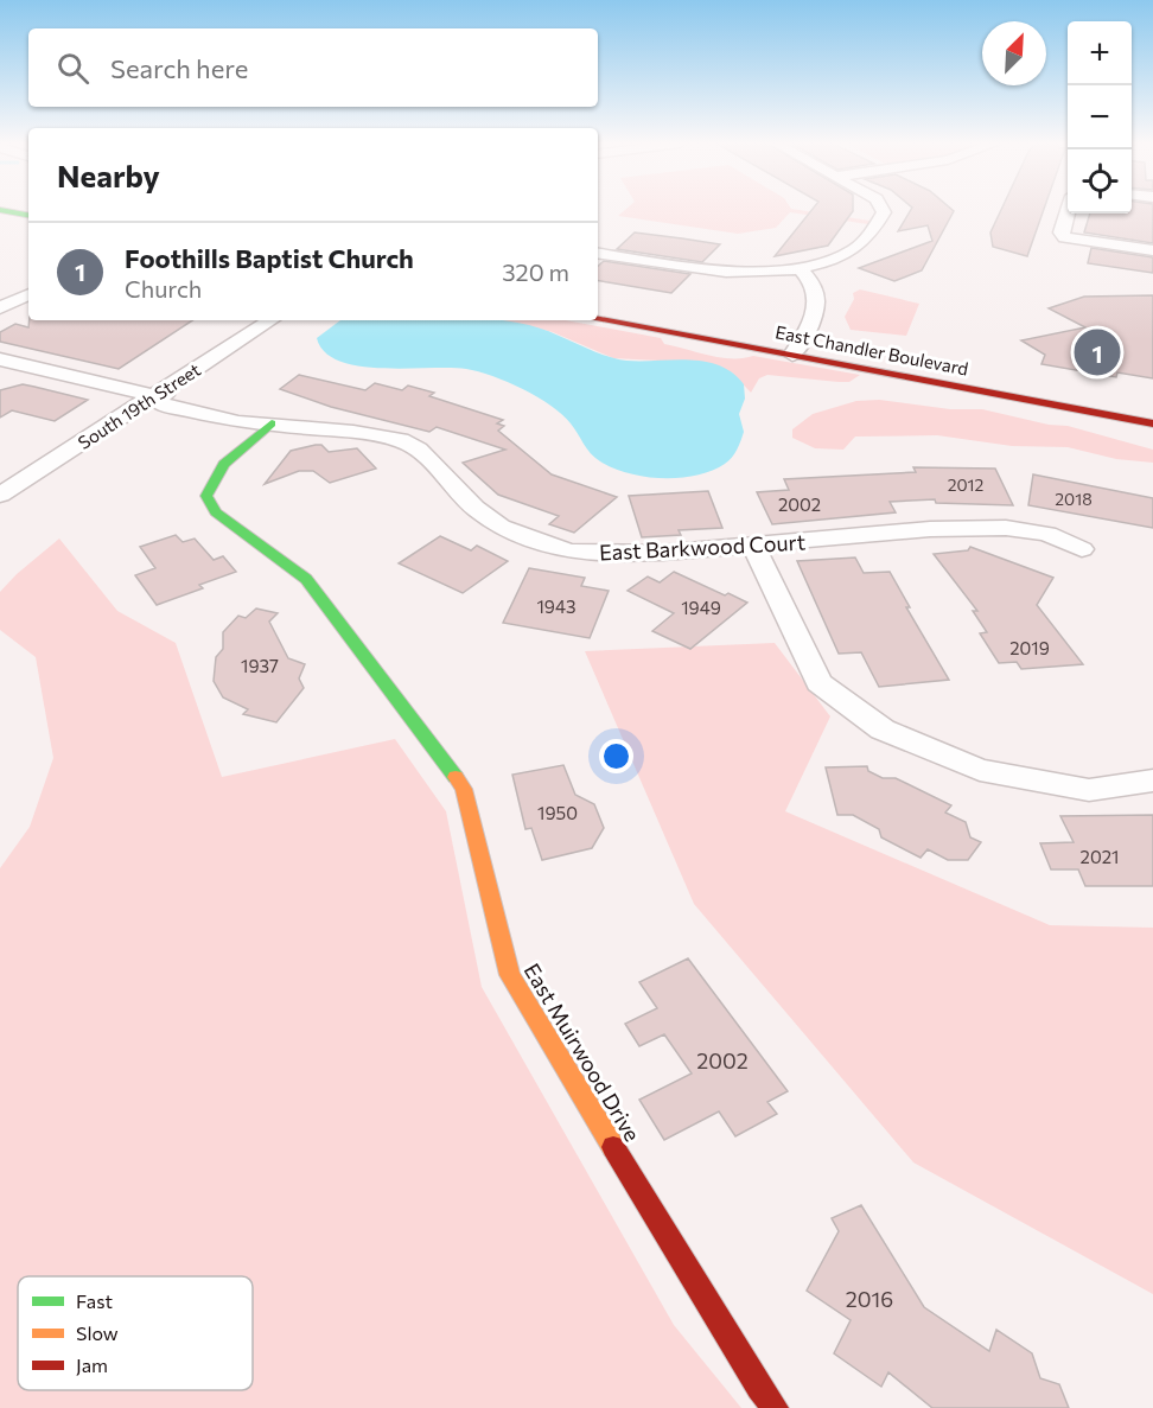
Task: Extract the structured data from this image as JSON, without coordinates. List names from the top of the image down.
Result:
{
  "streets": {
    "street": [
      "East Chandler Boulevard",
      "South 19th Street",
      "East Barkwood Court",
      "East Muirwood Drive"
    ]
  },
  "crossings": [
    ["South 19th Street", "East Barkwood Court"],
    ["East Barkwood Court", "East Muirwood Drive"]
  ],
  "house_numbers": [
    "2012",
    "2018",
    "2002",
    "1943",
    "1949",
    "2019",
    "1937",
    "1950",
    "2021",
    "2002",
    "2016"
  ],
  "legend": ["Fast", "Slow", "Jam"],
  "north": "top right",
  "page": {
    "map_buttons": ["+", "−"],
    "search": "Search here",
    "heading": "Nearby",
    "list": [
      {
        "mark": "1",
        "name": "Foothills Baptist Church",
        "note": "Church",
        "value": "320 m"
      }
    ],
    "pins": "1"
  }
}
